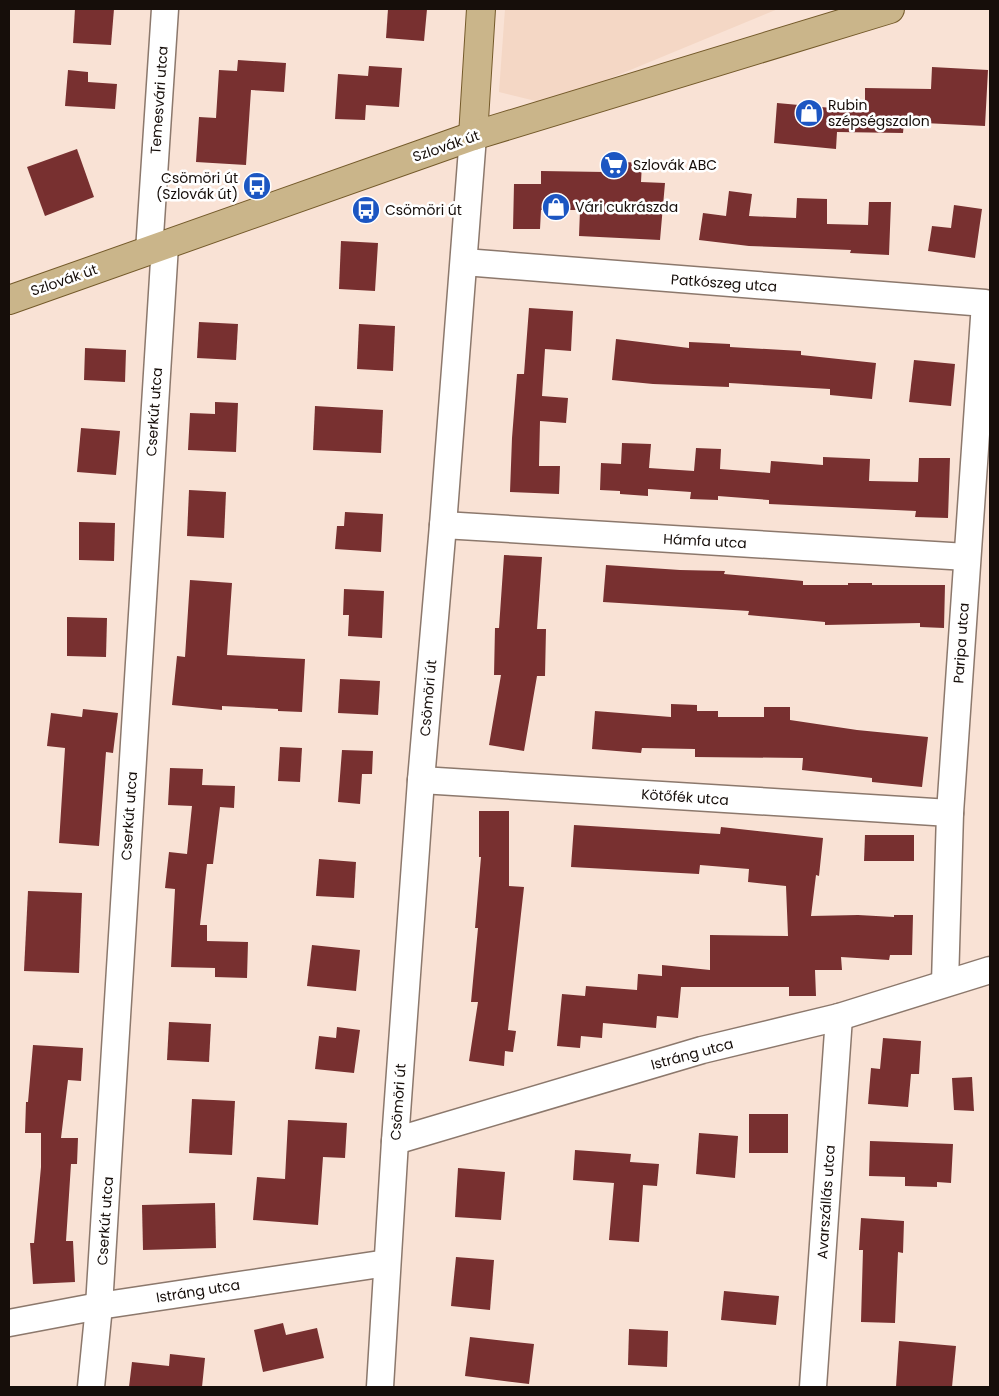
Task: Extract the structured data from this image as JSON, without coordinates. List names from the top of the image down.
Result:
{
  "streets": {
    "main road": ["Szlovák út", "Csömöri út"],
    "street": [
      "Temesvári utca",
      "Patkószeg utca",
      "Cserkút utca",
      "Hámfa utca",
      "Paripa utca",
      "Kötőfék utca",
      "Istráng utca",
      "Avarszállás utca"
    ]
  },
  "crossings": [
    ["Temesvári utca", "Szlovák út"],
    ["Temesvári utca", "Cserkút utca"],
    ["Szlovák út", "Cserkút utca"],
    ["Szlovák út", "Csömöri út"],
    ["Patkószeg utca", "Paripa utca"],
    ["Patkószeg utca", "Csömöri út"],
    ["Cserkút utca", "Istráng utca"],
    ["Hámfa utca", "Paripa utca"],
    ["Hámfa utca", "Csömöri út"],
    ["Paripa utca", "Kötőfék utca"],
    ["Paripa utca", "Istráng utca"],
    ["Csömöri út", "Kötőfék utca"],
    ["Csömöri út", "Istráng utca"],
    ["Istráng utca", "Avarszállás utca"]
  ],
  "places": {
    "shop": ["Rubin szépségszalon", "Vári cukrászda"],
    "supermarket": ["Szlovák ABC"],
    "bus stop": ["Csömöri út (Szlovák út)", "Csömöri út"]
  }
}
